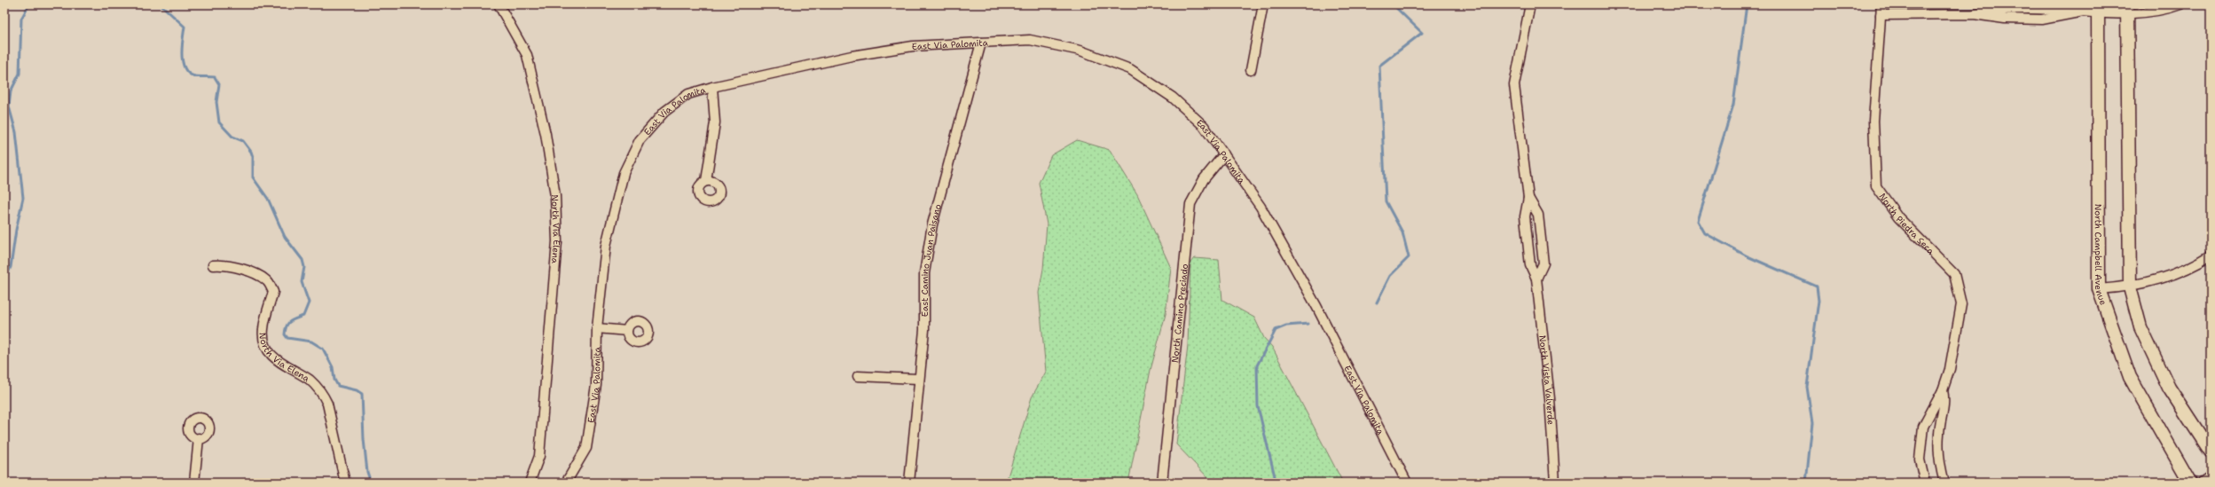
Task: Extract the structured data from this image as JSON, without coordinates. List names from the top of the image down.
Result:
{
  "streets": {
    "main road": ["North Campbell Avenue"],
    "street": [
      "East Via Palomita",
      "North Piedra Seca",
      "North Via Elena",
      "East Camino Juan Paisano",
      "North Camino Preciado",
      "North Vista Valverde"
    ]
  },
  "crossings": [
    ["East Via Palomita", "East Camino Juan Paisano"],
    ["East Via Palomita", "North Camino Preciado"]
  ]
}
